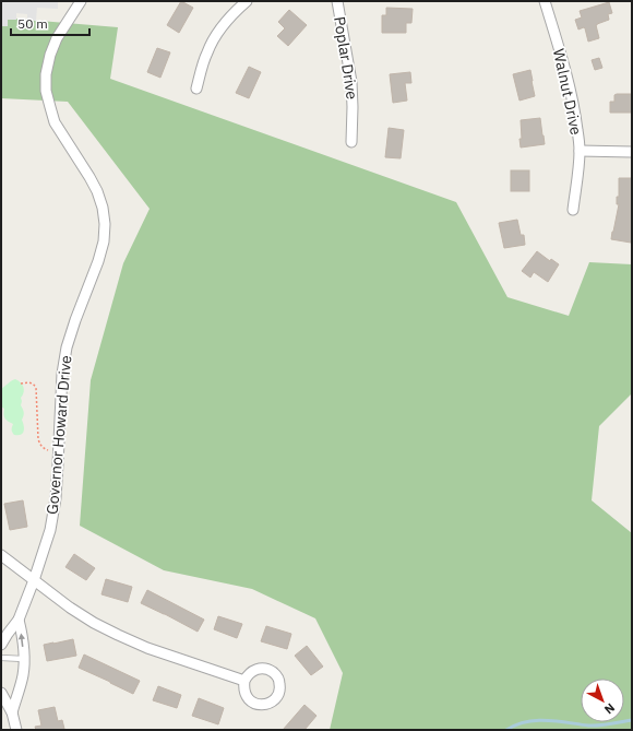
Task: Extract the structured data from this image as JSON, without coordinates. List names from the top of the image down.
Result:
{
  "streets": {
    "street": ["Poplar Drive", "Walnut Drive", "Governor Howard Drive"]
  },
  "scale_bar": "50 m",
  "north": "bottom right"
}
